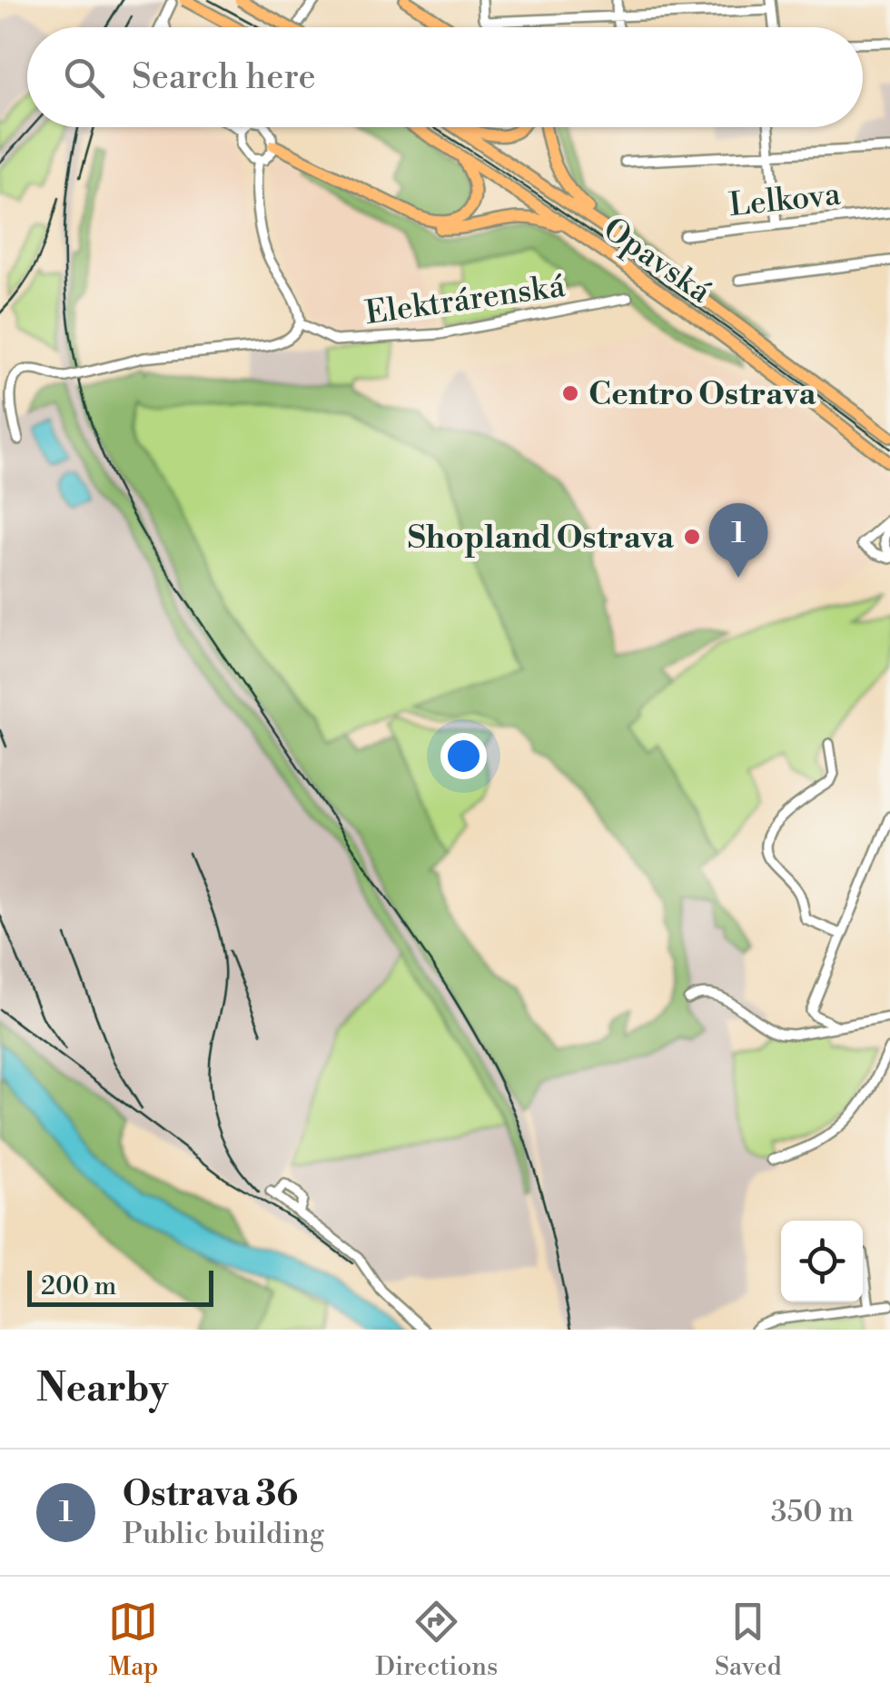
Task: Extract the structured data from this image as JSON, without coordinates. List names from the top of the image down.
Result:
{
  "streets": {
    "main road": ["Opavská"],
    "street": ["Lelkova", "Elektrárenská"]
  },
  "places": ["Centro Ostrava", "Shopland Ostrava"],
  "scale_bar": "200 m",
  "page": {
    "search": "Search here",
    "pins": "1",
    "scale": "200 m",
    "heading": "Nearby",
    "list": [
      {
        "mark": "1",
        "name": "Ostrava 36",
        "note": "Public building",
        "value": "350 m"
      }
    ],
    "nav": ["Map", "Directions", "Saved"]
  }
}
